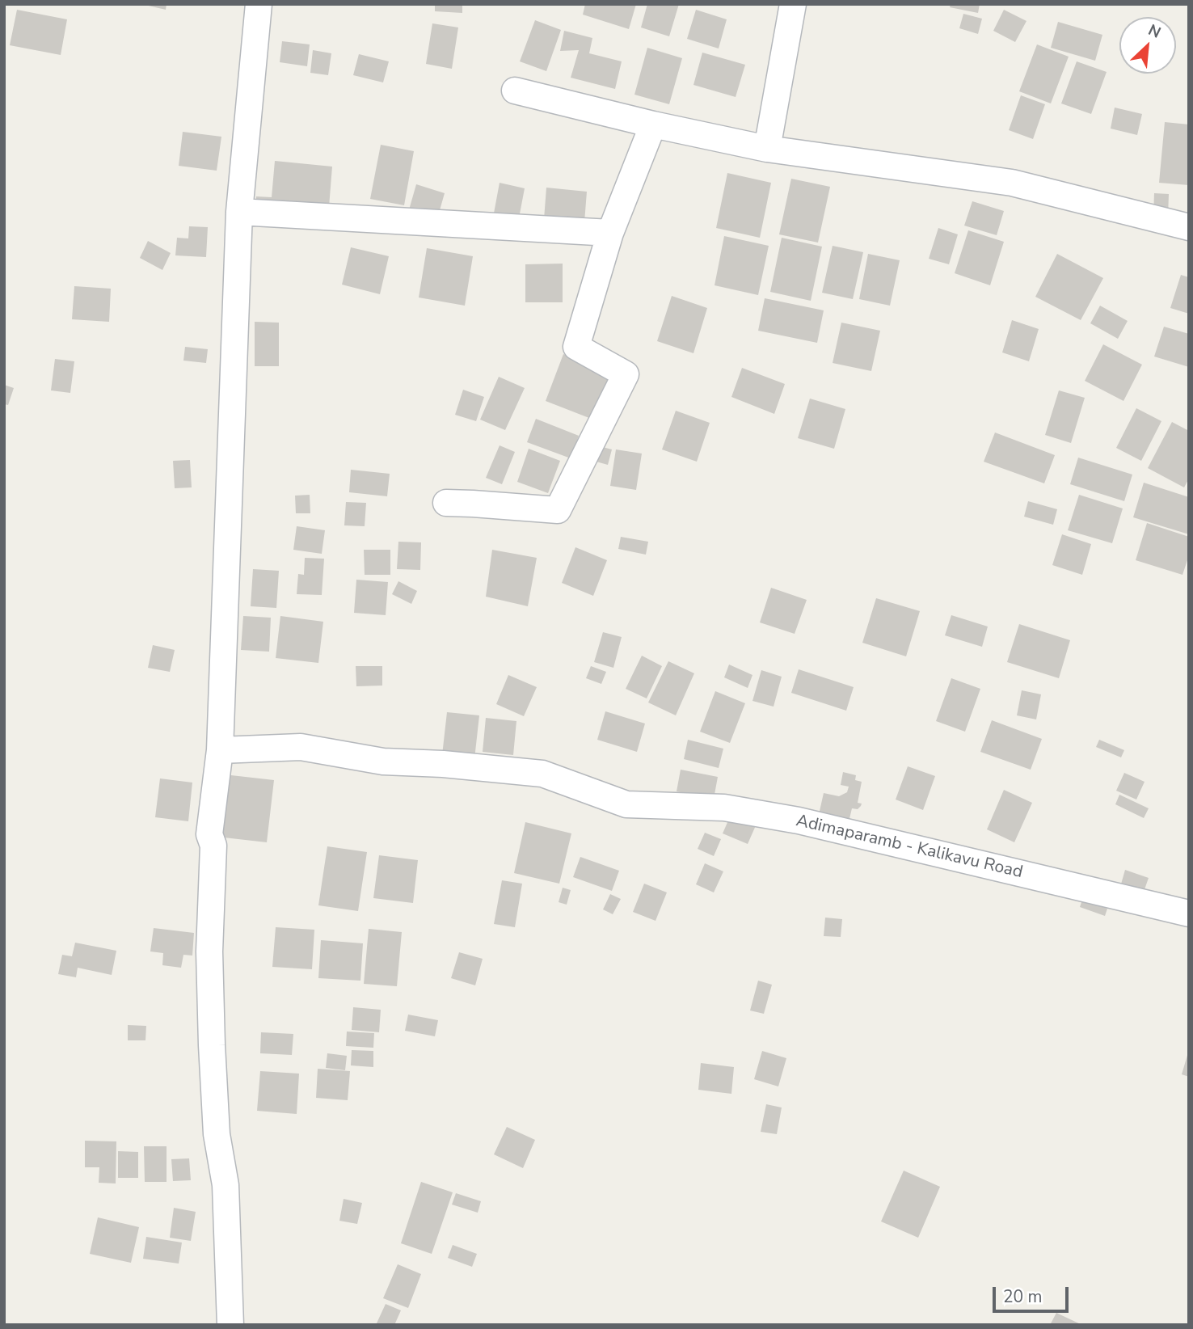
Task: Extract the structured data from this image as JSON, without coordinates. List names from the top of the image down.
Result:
{
  "streets": {
    "street": ["Adimaparamb - Kalikavu Road"]
  },
  "scale_bar": "20 m",
  "north": "top right"
}
